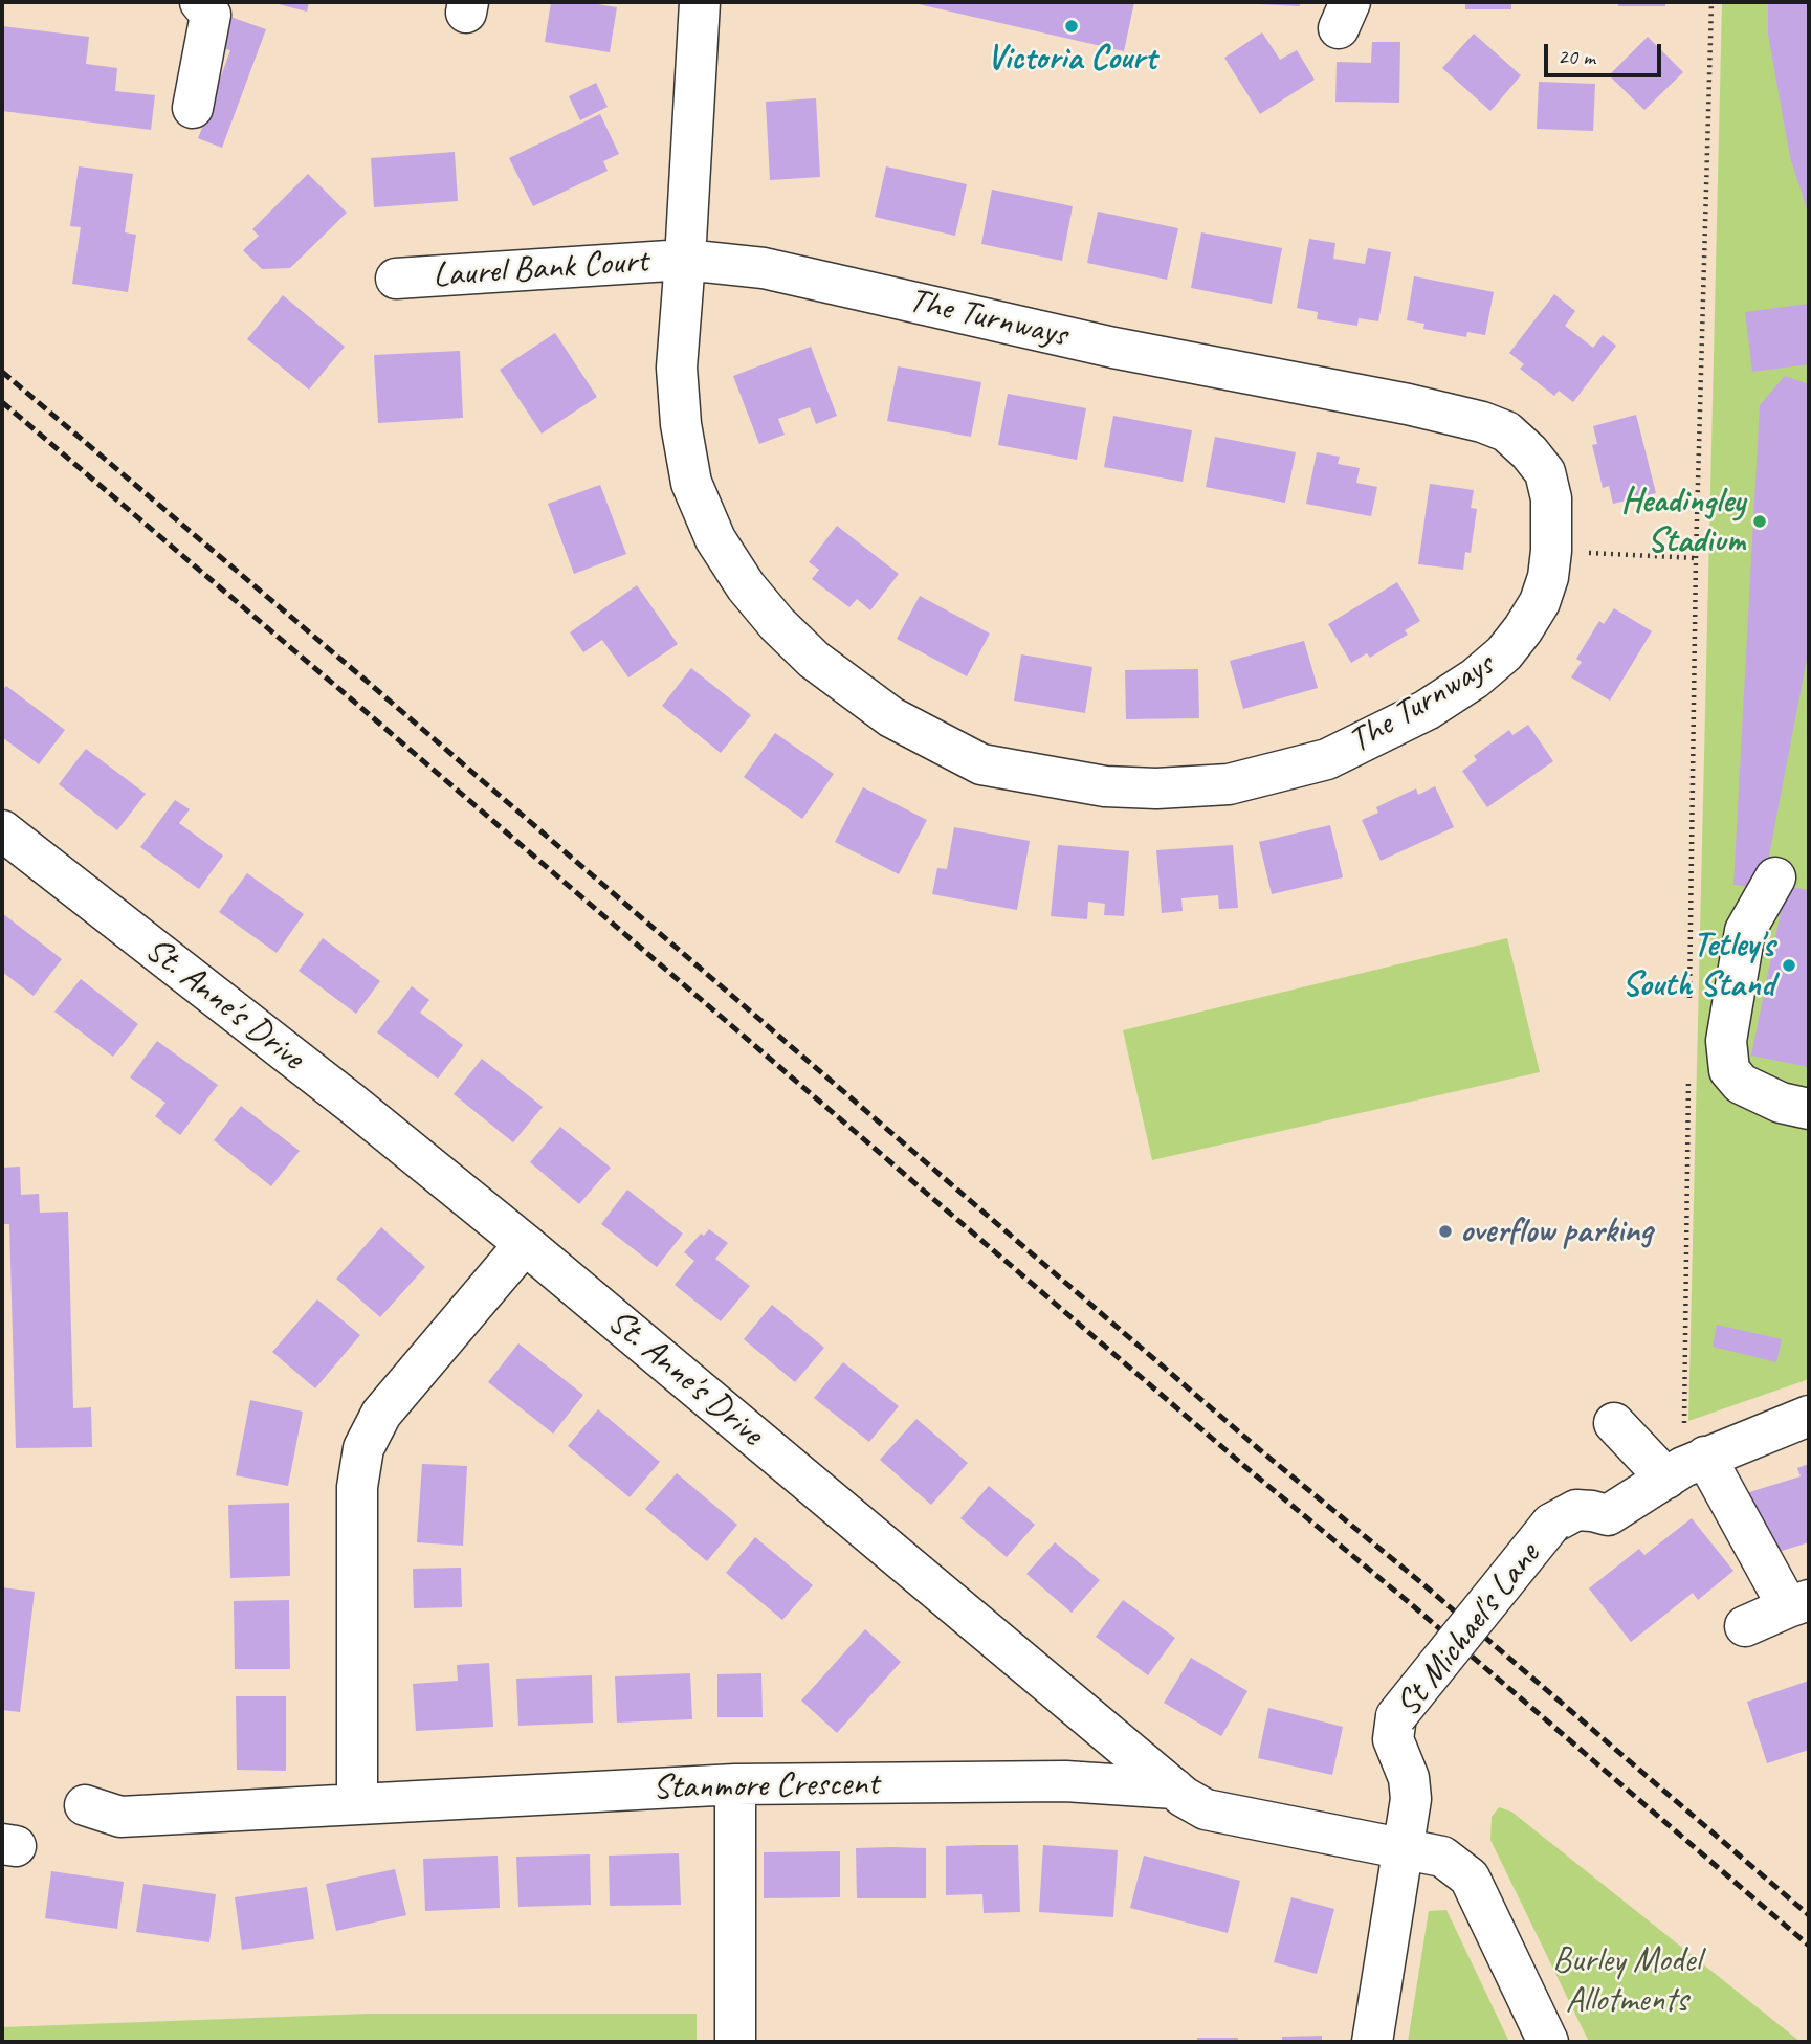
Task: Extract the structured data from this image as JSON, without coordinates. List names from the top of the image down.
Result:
{
  "streets": {
    "street": [
      "Laurel Bank Court",
      "The Turnways",
      "St. Anne's Drive",
      "St Michael's Lane",
      "Stanmore Crescent"
    ]
  },
  "crossings": [
    ["Laurel Bank Court", "The Turnways"],
    ["St. Anne's Drive", "St Michael's Lane"],
    ["St. Anne's Drive", "Stanmore Crescent"]
  ],
  "parks": ["Burley Model Allotments"],
  "places": [
    "Victoria Court",
    "Headingley Stadium",
    "Tetley's South Stand",
    "overflow parking"
  ],
  "scale_bar": "20 m"
}
